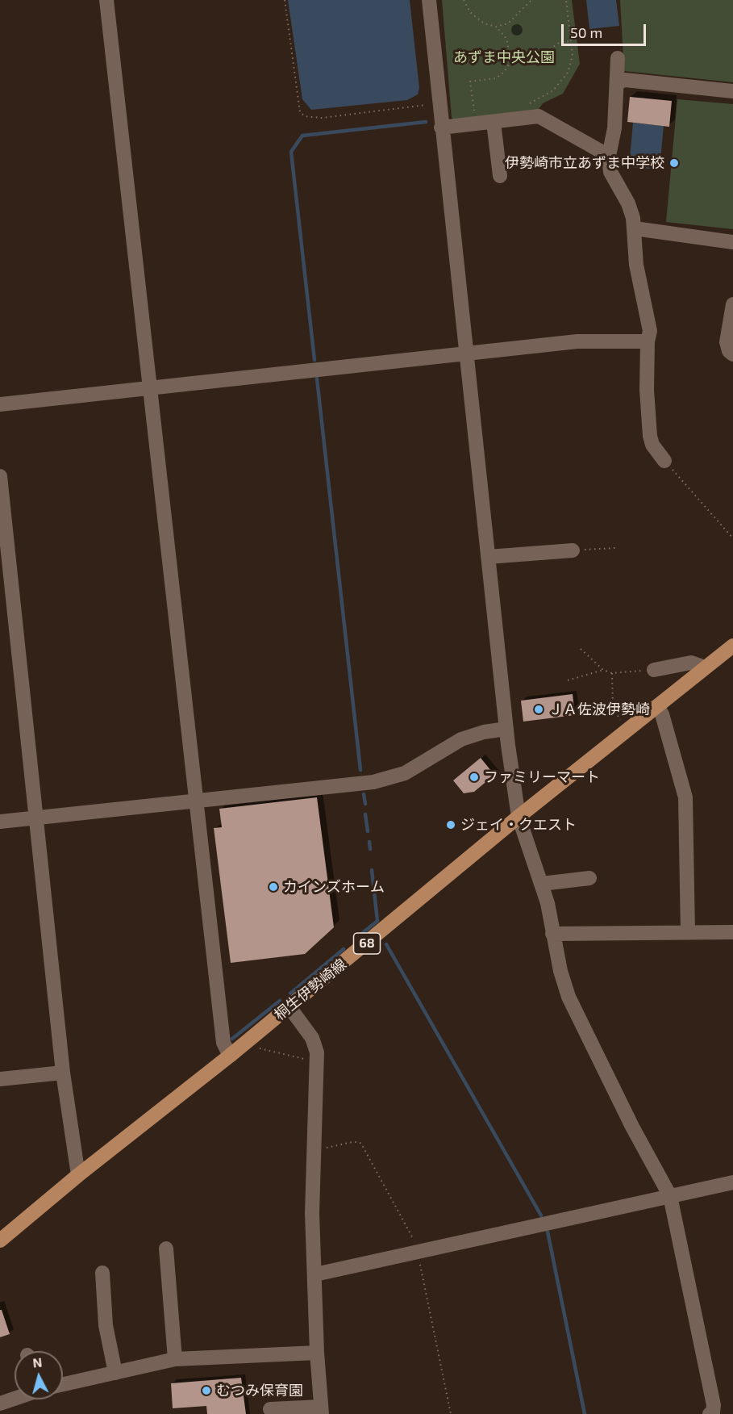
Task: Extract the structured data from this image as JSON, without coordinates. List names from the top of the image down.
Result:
{
  "streets": {
    "main road": ["68", "桐生伊勢崎線"]
  },
  "parks": ["あずま中央公園"],
  "places": [
    "伊勢崎市立あずま中学校",
    "ＪＡ佐波伊勢崎",
    "ファミリーマート",
    "ジェイ・クエスト",
    "カインズホーム",
    "むつみ保育園"
  ],
  "scale_bar": "50 m",
  "north": "top"
}
